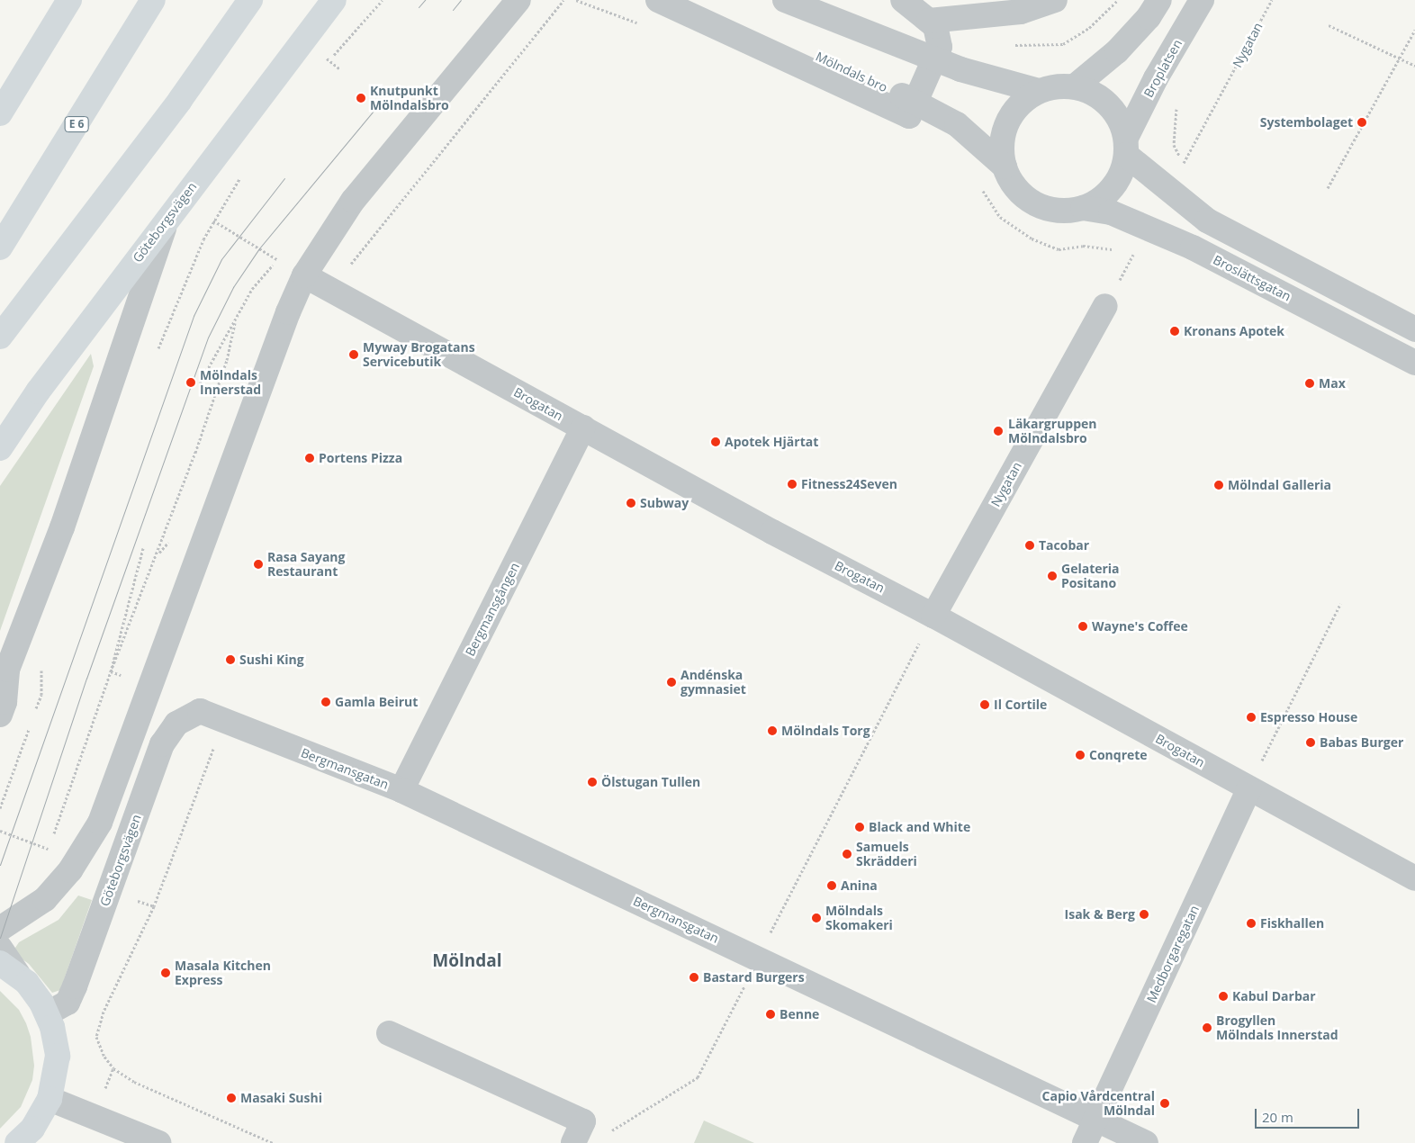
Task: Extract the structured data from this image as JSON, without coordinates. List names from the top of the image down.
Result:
{
  "streets": {
    "main road": ["E 6", "Göteborgsvägen"],
    "street": [
      "Nygatan",
      "Broplatsen",
      "Mölndals bro",
      "Broslättsgatan",
      "Brogatan",
      "Bergmansgången",
      "Bergmansgatan",
      "Medborgaregatan"
    ]
  },
  "crossings": [
    ["Nygatan", "Brogatan"],
    ["Broplatsen", "Mölndals bro"],
    ["Broplatsen", "Broslättsgatan"],
    ["Mölndals bro", "Broslättsgatan"],
    ["Göteborgsvägen", "Bergmansgatan"],
    ["Brogatan", "Bergmansgången"],
    ["Brogatan", "Medborgaregatan"],
    ["Bergmansgången", "Bergmansgatan"],
    ["Bergmansgatan", "Medborgaregatan"]
  ],
  "districts": ["Mölndal"],
  "places": [
    "Knutpunkt Mölndalsbro",
    "Systembolaget",
    "Kronans Apotek",
    "Myway Brogatans Servicebutik",
    "Mölndals Innerstad",
    "Max",
    "Läkargruppen Mölndalsbro",
    "Apotek Hjärtat",
    "Portens Pizza",
    "Fitness24Seven",
    "Mölndal Galleria",
    "Subway",
    "Tacobar",
    "Rasa Sayang Restaurant",
    "Gelateria Positano",
    "Wayne's Coffee",
    "Sushi King",
    "Andénska gymnasiet",
    "Gamla Beirut",
    "Il Cortile",
    "Espresso House",
    "Mölndals Torg",
    "Babas Burger",
    "Conqrete",
    "Ölstugan Tullen",
    "Black and White",
    "Samuels Skrädderi",
    "Anina",
    "Isak & Berg",
    "Mölndals Skomakeri",
    "Fiskhallen",
    "Masala Kitchen Express",
    "Bastard Burgers",
    "Kabul Darbar",
    "Benne",
    "Brogyllen Mölndals Innerstad",
    "Masaki Sushi",
    "Capio Vårdcentral Mölndal"
  ],
  "scale_bar": "20 m"
}
